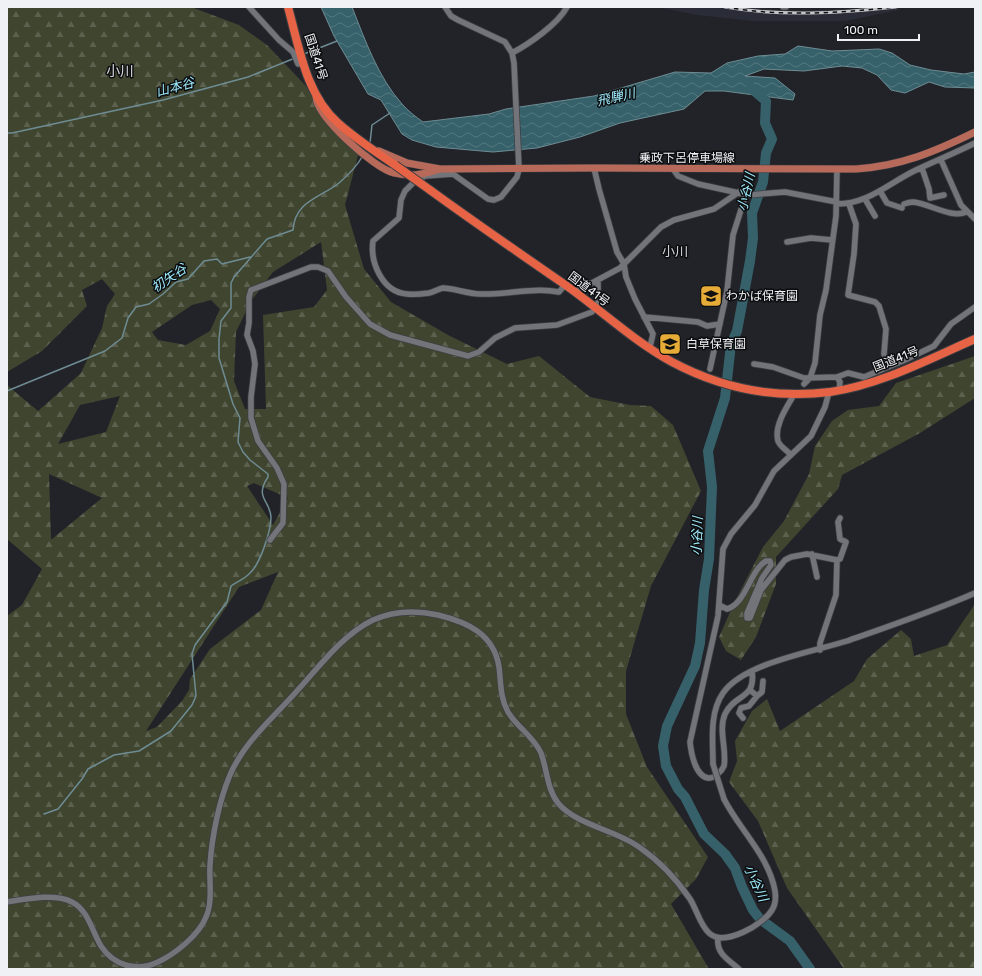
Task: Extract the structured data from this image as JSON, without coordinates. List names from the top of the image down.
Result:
{
  "streets": {
    "highway": ["国道41号"],
    "main road": ["乗政下呂停車場線"]
  },
  "districts": ["小川", "小川"],
  "water": [
    "山本谷",
    "飛騨川",
    "小谷川",
    "初矢谷"
  ],
  "places": {
    "school or university": ["わかば保育園", "白草保育園"]
  },
  "scale_bar": "100 m"
}
